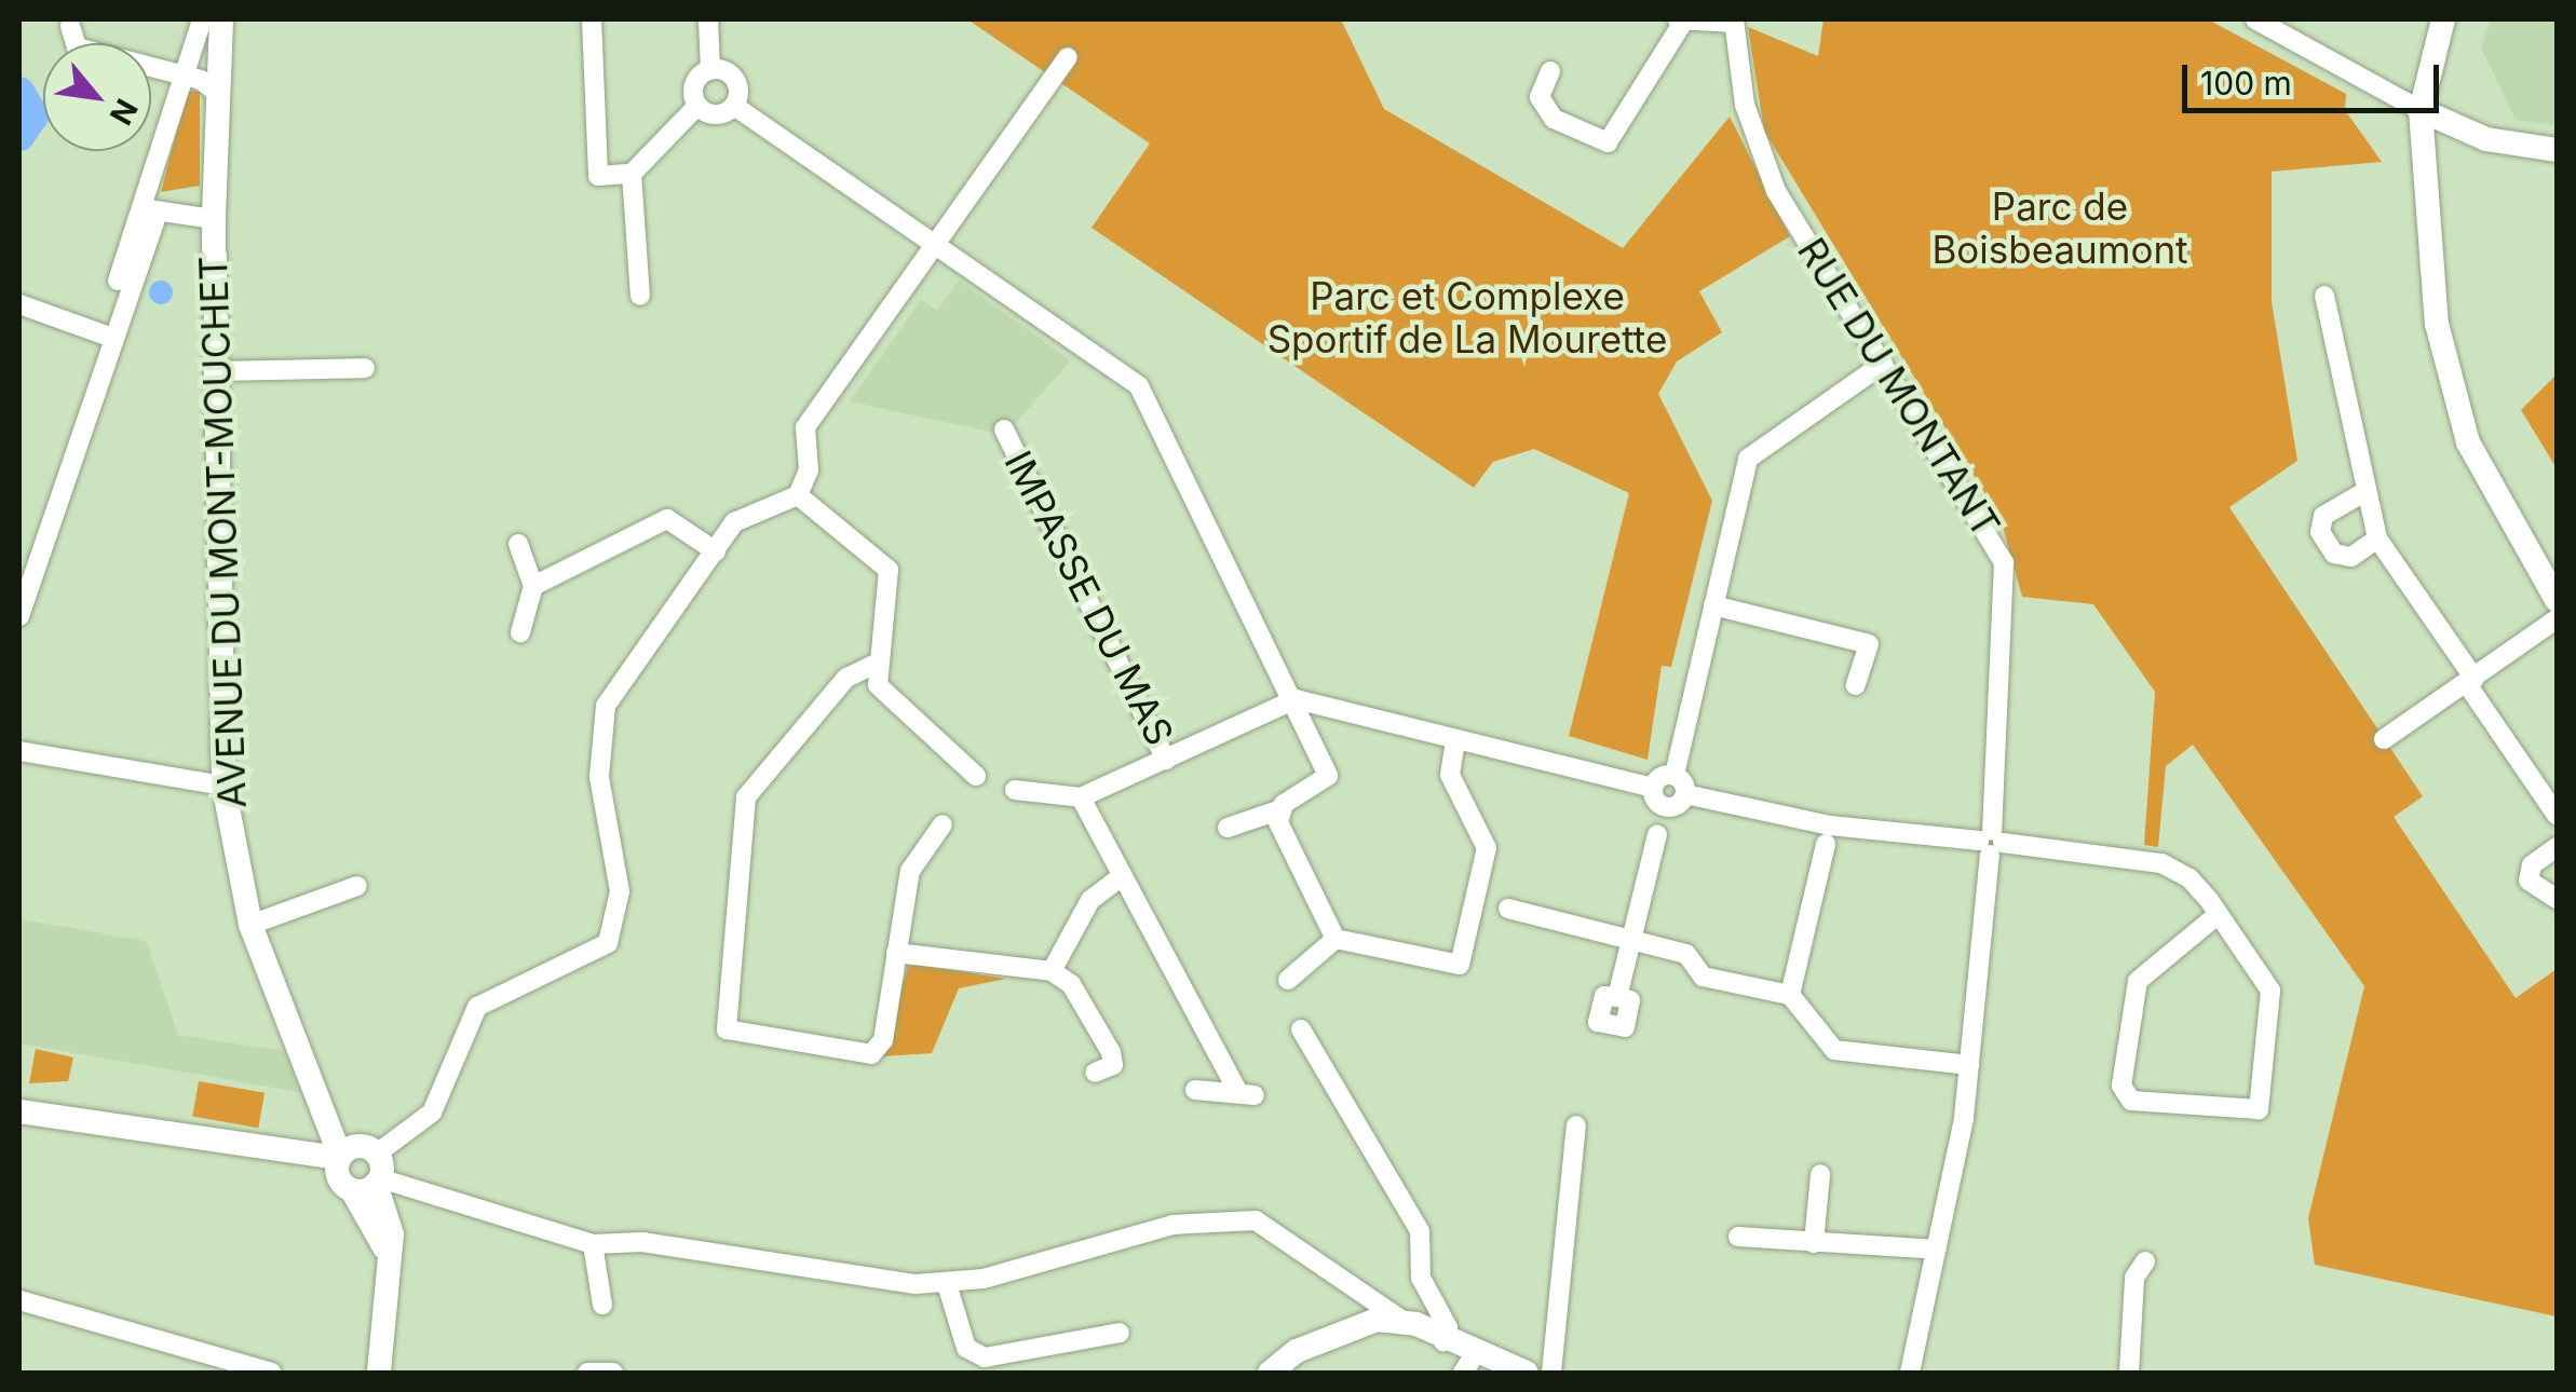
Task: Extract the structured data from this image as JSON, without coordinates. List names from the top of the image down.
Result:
{
  "streets": {
    "main road": ["AVENUE DU MONT-MOUCHET"],
    "street": ["RUE DU MONTANT", "IMPASSE DU MAS"]
  },
  "parks": ["Parc de Boisbeaumont", "Parc et Complexe Sportif de La Mourette"],
  "scale_bar": "100 m",
  "north": "bottom right"
}
